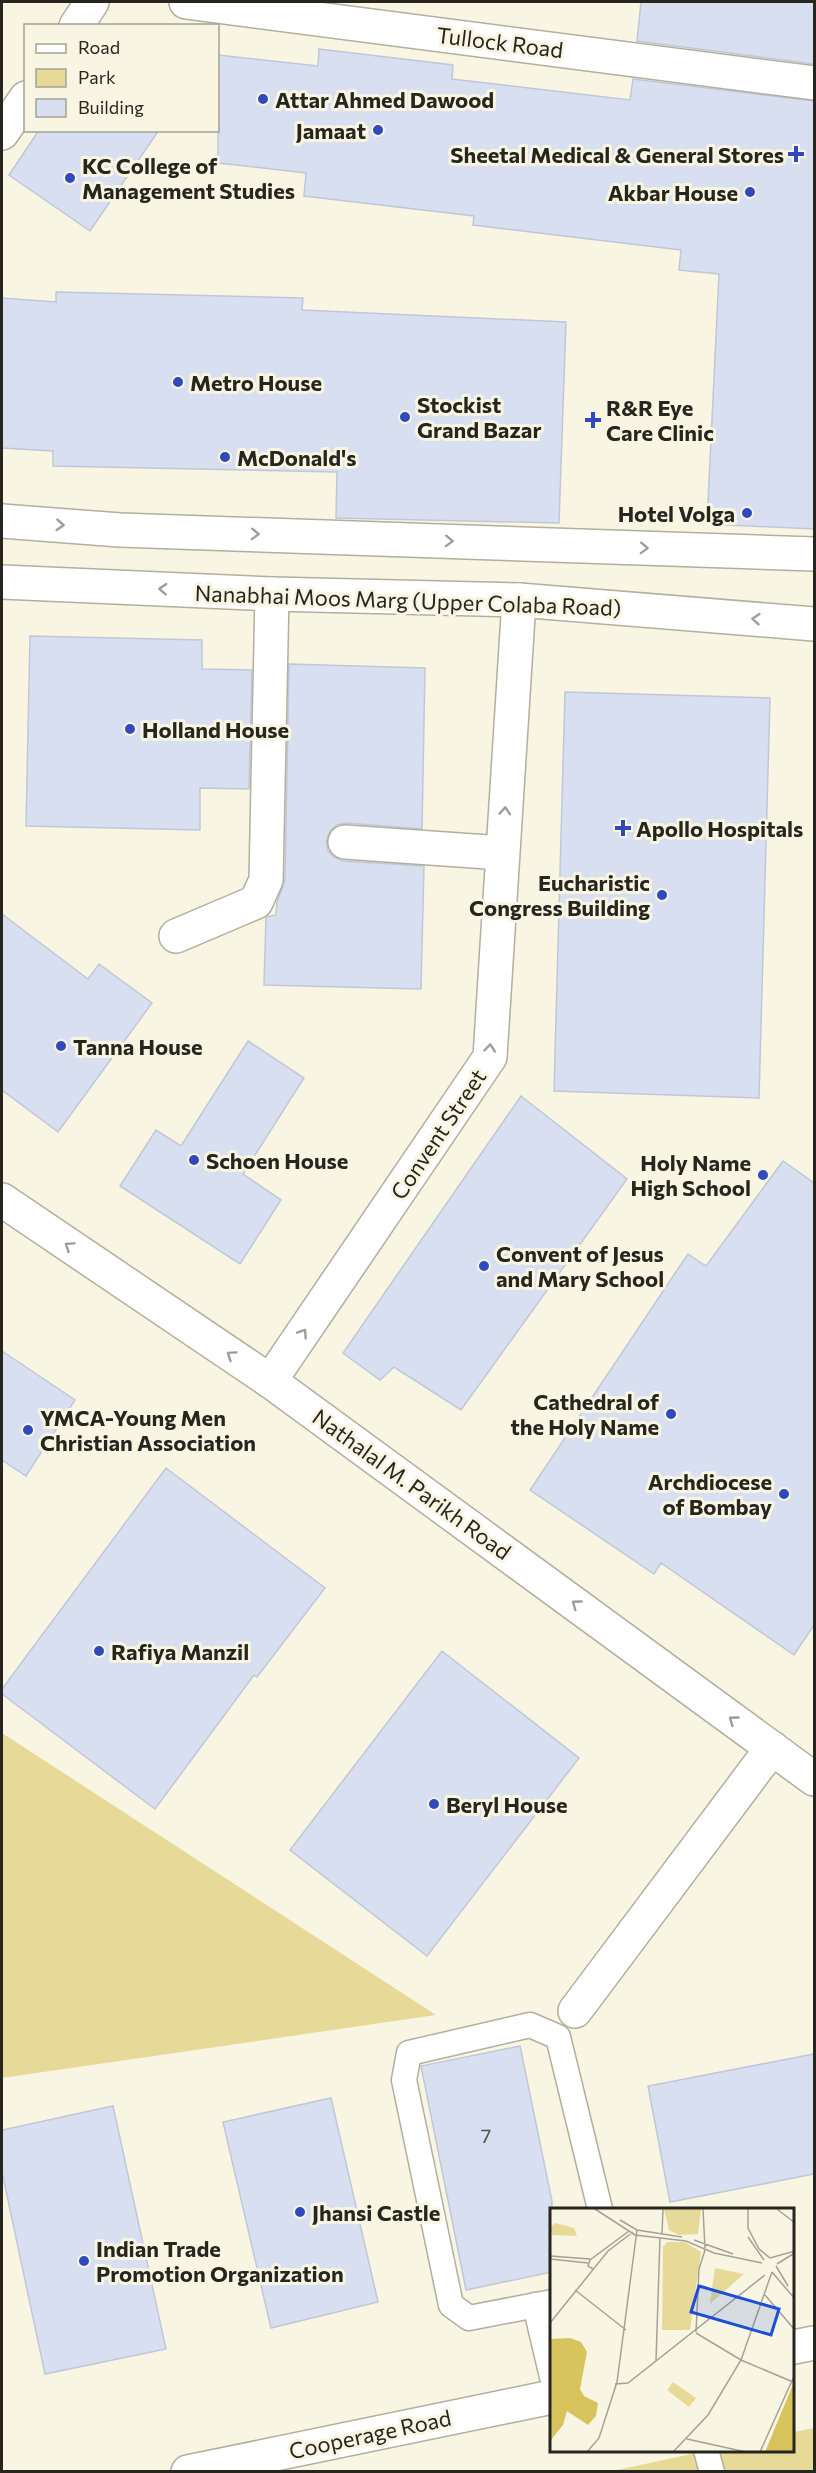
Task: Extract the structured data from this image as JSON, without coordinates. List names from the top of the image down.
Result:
{
  "streets": {
    "street": [
      "Tullock Road",
      "Nanabhai Moos Marg (Upper Colaba Road)",
      "Convent Street",
      "Nathalal M. Parikh Road",
      "Cooperage Road"
    ]
  },
  "crossings": [
    ["Nanabhai Moos Marg (Upper Colaba Road)", "Convent Street"],
    ["Convent Street", "Nathalal M. Parikh Road"]
  ],
  "one_way": ["Convent Street", "Nathalal M. Parikh Road"],
  "places": {
    "other": [
      "Attar Ahmed Dawood",
      "Jamaat",
      "KC College of Management Studies",
      "Akbar House",
      "Metro House",
      "Stockist Grand Bazar",
      "McDonald's",
      "Hotel Volga",
      "Holland House",
      "Eucharistic Congress Building",
      "Tanna House",
      "Schoen House",
      "Holy Name High School",
      "Convent of Jesus and Mary School",
      "Cathedral of the Holy Name",
      "YMCA-Young Men Christian Association",
      "Archdiocese of Bombay",
      "Rafiya Manzil",
      "Beryl House",
      "Jhansi Castle",
      "Indian Trade Promotion Organization"
    ],
    "health": ["Sheetal Medical & General Stores", "R&R Eye Care Clinic", "Apollo Hospitals"]
  },
  "house_numbers": ["7"],
  "legend": ["Road", "Park", "Building"]
}
